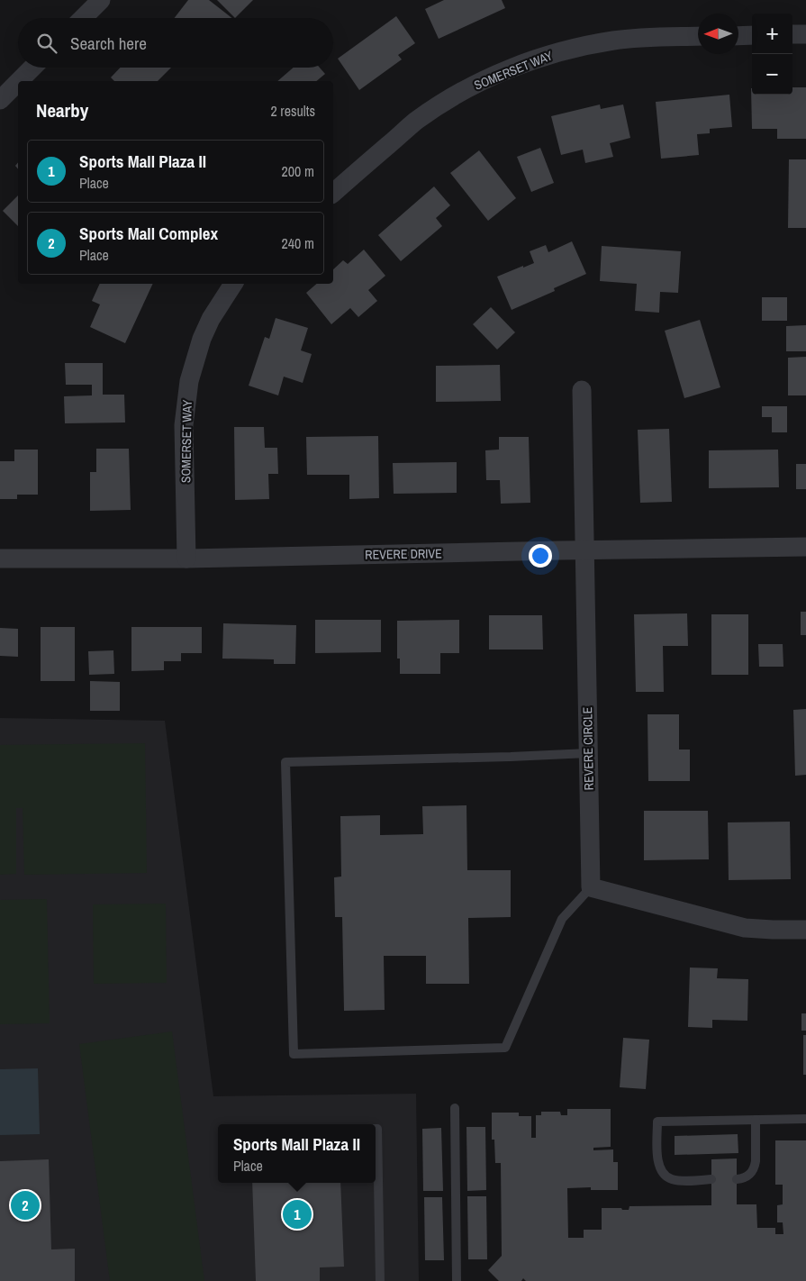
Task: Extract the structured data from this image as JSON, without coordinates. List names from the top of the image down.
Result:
{
  "streets": {
    "street": ["SOMERSET WAY", "REVERE DRIVE", "REVERE CIRCLE"]
  },
  "crossings": [
    ["SOMERSET WAY", "REVERE DRIVE"],
    ["REVERE DRIVE", "REVERE CIRCLE"]
  ],
  "north": "left",
  "page": {
    "map_buttons": ["+", "−"],
    "search": "Search here",
    "heading": ["Nearby", "2 results"],
    "list": [
      {
        "mark": "1",
        "name": "Sports Mall Plaza II",
        "note": "Place",
        "value": "200 m"
      },
      {
        "mark": "2",
        "name": "Sports Mall Complex",
        "note": "Place",
        "value": "240 m"
      }
    ],
    "popup": ["Sports Mall Plaza II", "Place"],
    "pins": ["2", "1"]
  }
}
